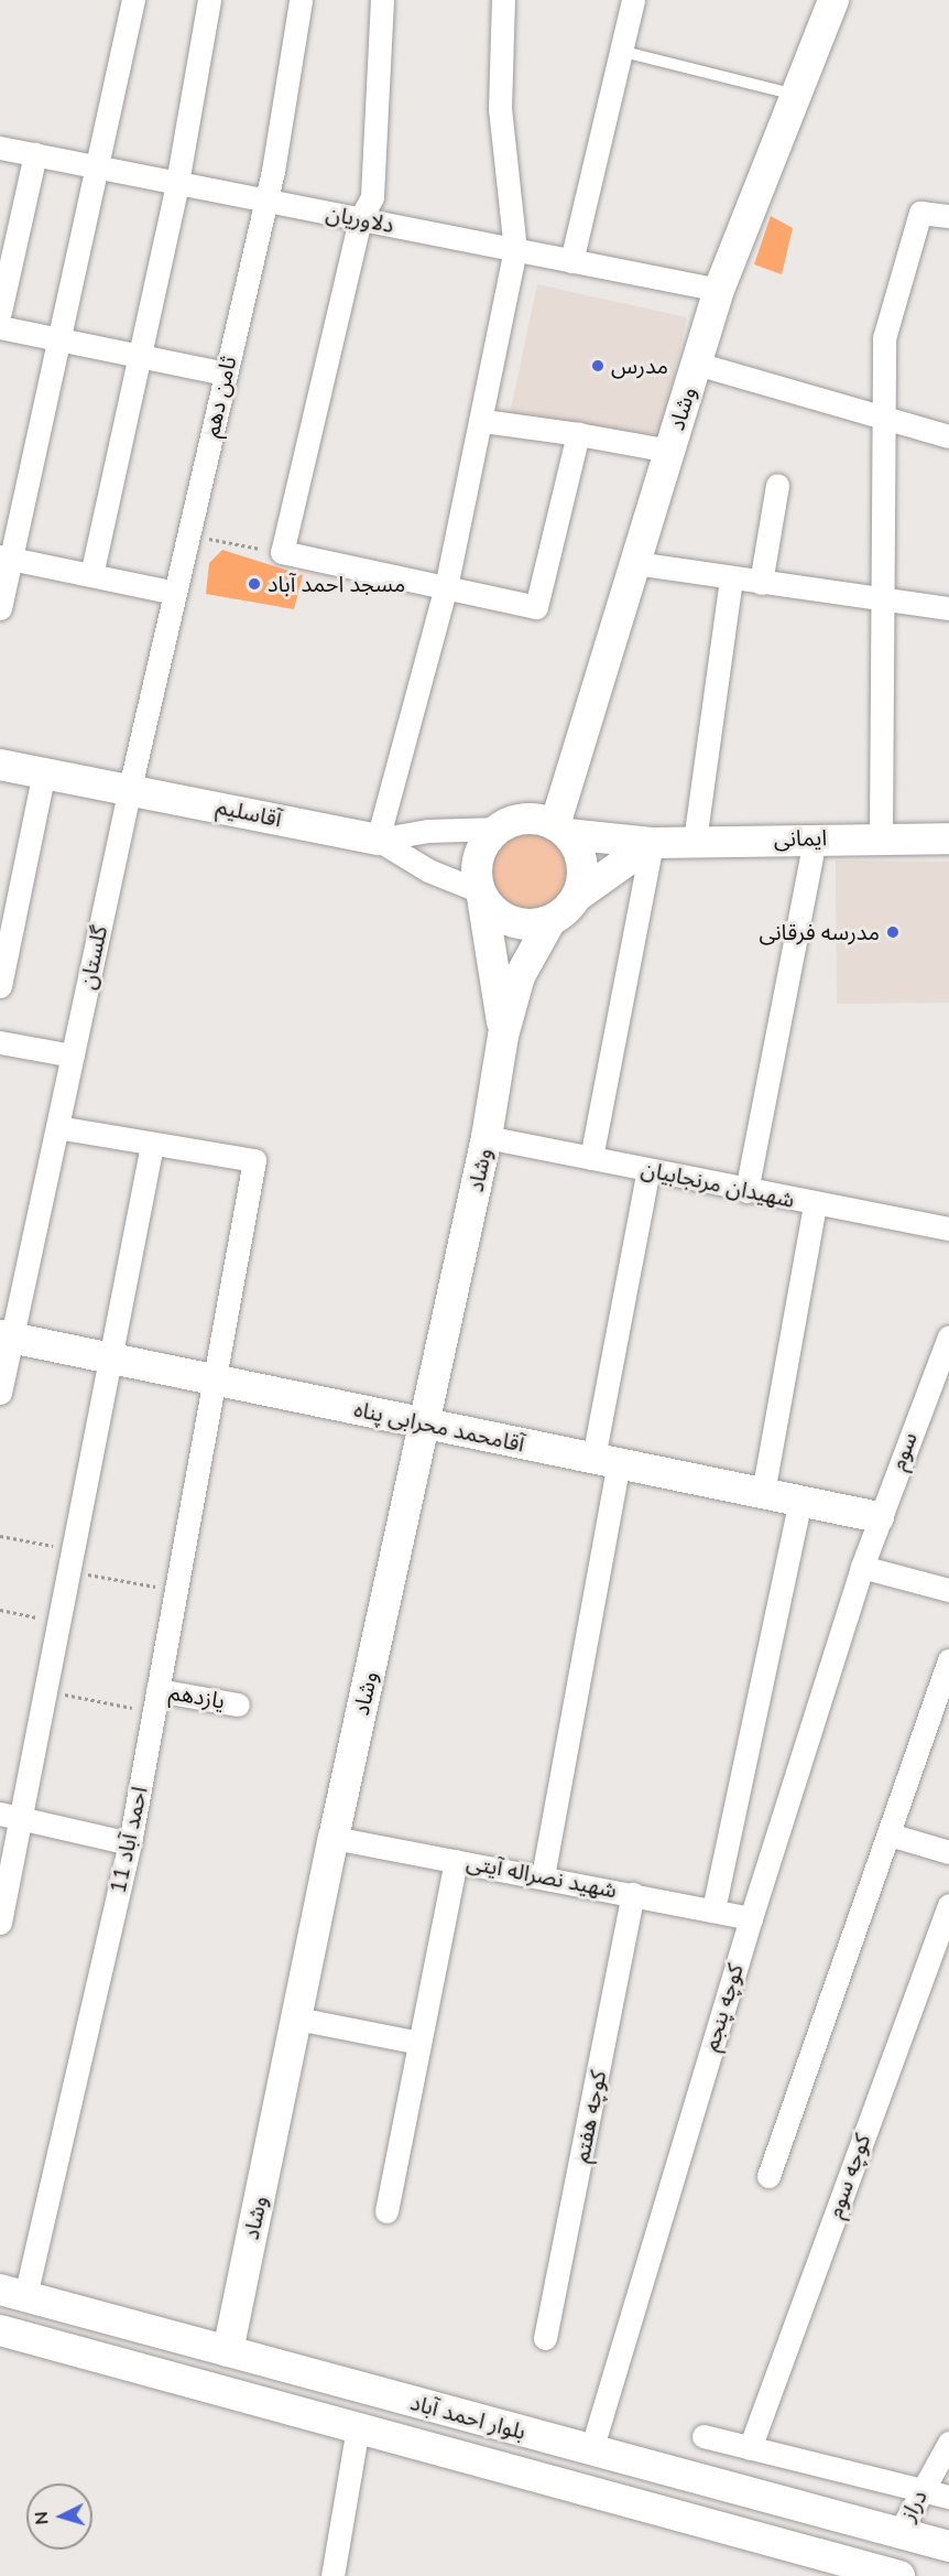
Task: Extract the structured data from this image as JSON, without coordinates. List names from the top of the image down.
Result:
{
  "streets": {
    "street": [
      "دلاوریان",
      "ثامن دهم",
      "وشاد",
      "آقاسلیم",
      "ایمانی",
      "گلستان",
      "شهیدان مرنجابیان",
      "آقامحمد محرابی پناه",
      "سوم",
      "یازدهم",
      "احمد آباد 11",
      "شهید نصراله آیتی",
      "کوچه پنجم",
      "کوچه هفتم",
      "کوچه سوم",
      "بلوار احمد آباد",
      "دراز"
    ]
  },
  "crossings": [
    ["دلاوریان", "ثامن دهم"],
    ["دلاوریان", "وشاد"],
    ["ثامن دهم", "آقاسلیم"],
    ["ثامن دهم", "گلستان"],
    ["وشاد", "آقاسلیم"],
    ["وشاد", "ایمانی"],
    ["وشاد", "شهیدان مرنجابیان"],
    ["وشاد", "آقامحمد محرابی پناه"],
    ["وشاد", "شهید نصراله آیتی"],
    ["وشاد", "بلوار احمد آباد"],
    ["آقاسلیم", "ایمانی"],
    ["آقاسلیم", "گلستان"],
    ["گلستان", "آقامحمد محرابی پناه"],
    ["آقامحمد محرابی پناه", "سوم"],
    ["آقامحمد محرابی پناه", "احمد آباد 11"],
    ["سوم", "کوچه پنجم"],
    ["یازدهم", "احمد آباد 11"],
    ["احمد آباد 11", "بلوار احمد آباد"],
    ["شهید نصراله آیتی", "کوچه پنجم"],
    ["شهید نصراله آیتی", "کوچه هفتم"],
    ["کوچه پنجم", "بلوار احمد آباد"],
    ["بلوار احمد آباد", "دراز"]
  ],
  "places": ["مدرس", "مسجد احمد آباد", "مدرسه فرقانی"],
  "north": "left"
}
